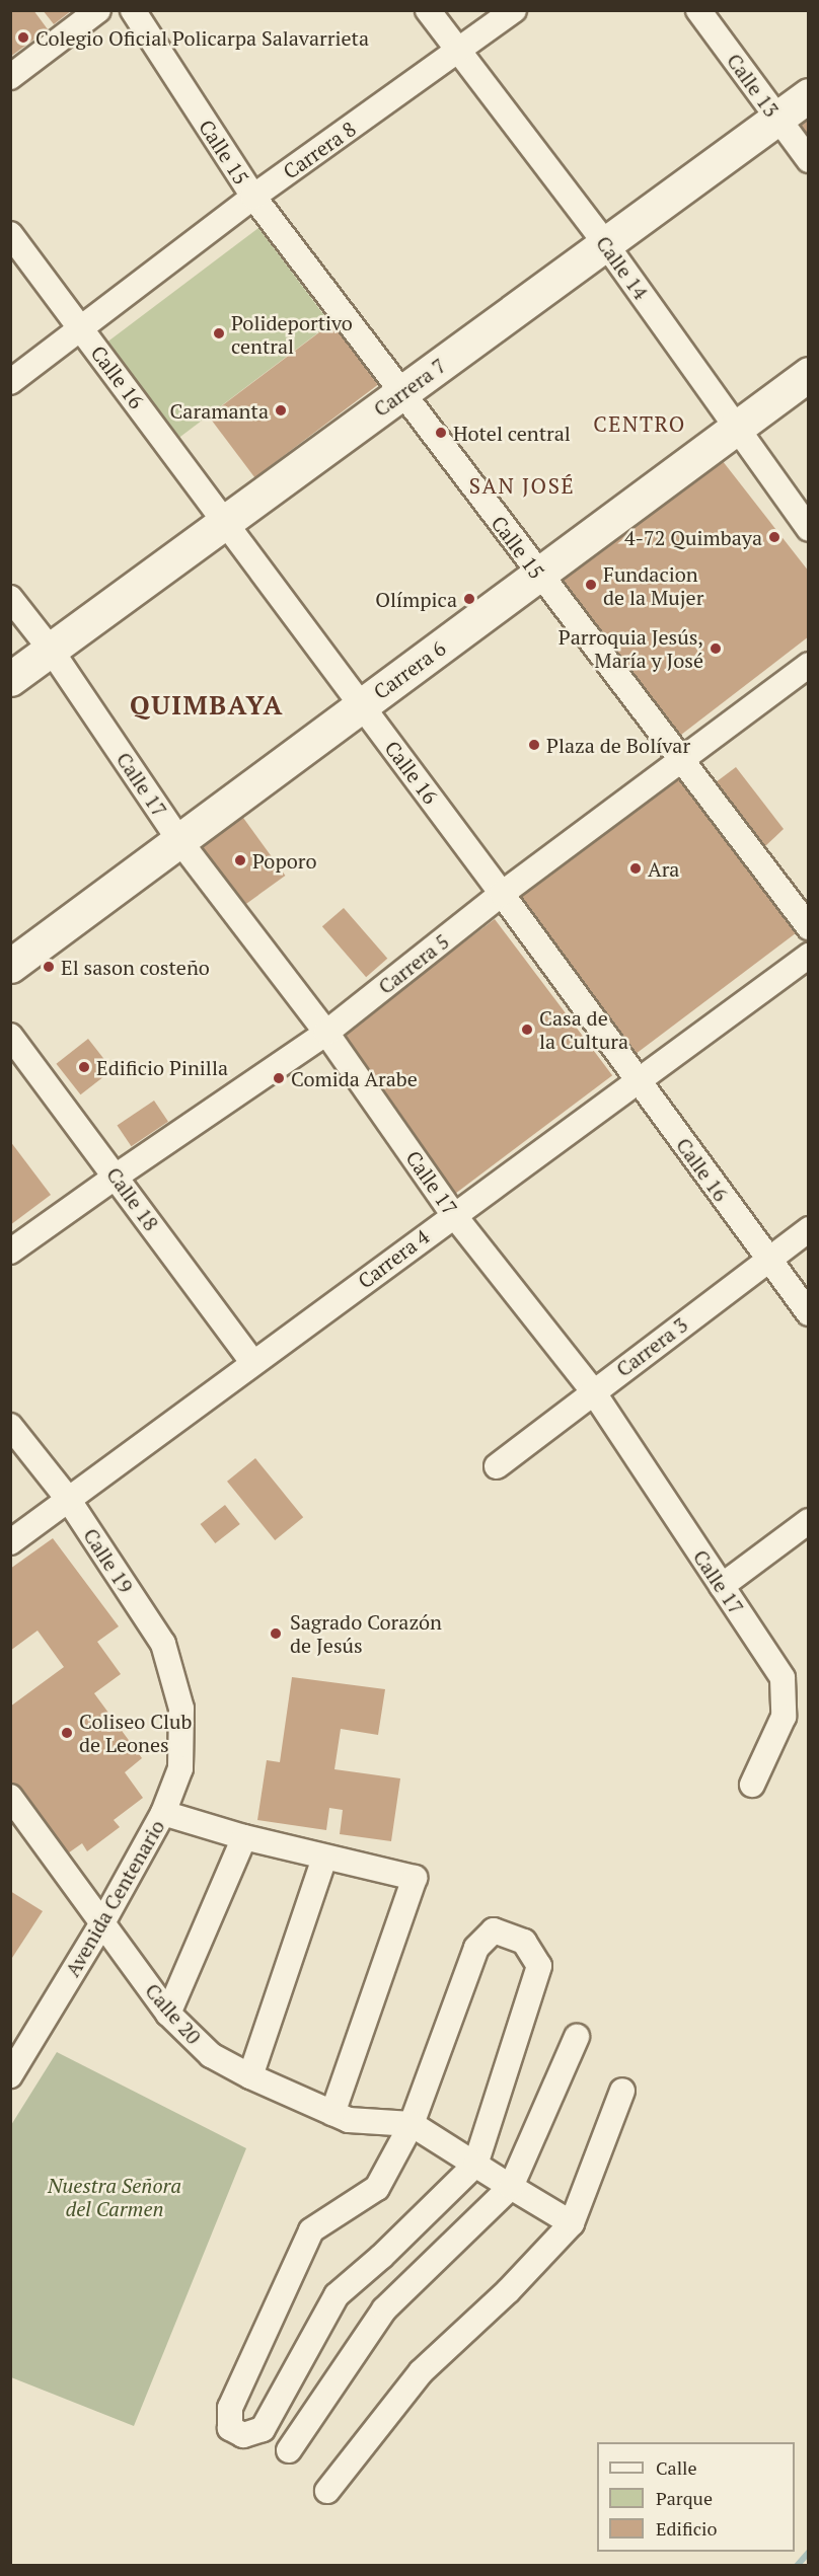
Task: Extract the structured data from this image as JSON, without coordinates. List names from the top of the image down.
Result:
{
  "streets": {
    "main road": ["Carrera 7", "Carrera 6"],
    "street": [
      "Calle 13",
      "Carrera 8",
      "Calle 15",
      "Calle 14",
      "Calle 16",
      "Calle 17",
      "Carrera 5",
      "Calle 18",
      "Carrera 4",
      "Carrera 3",
      "Calle 19",
      "Avenida Centenario",
      "Calle 20"
    ]
  },
  "crossings": [
    ["Calle 13", "Carrera 7"],
    ["Carrera 8", "Calle 15"],
    ["Carrera 8", "Calle 14"],
    ["Carrera 8", "Calle 16"],
    ["Calle 15", "Carrera 7"],
    ["Calle 15", "Carrera 6"],
    ["Calle 15", "Carrera 5"],
    ["Calle 14", "Carrera 7"],
    ["Calle 14", "Carrera 6"],
    ["Calle 16", "Carrera 7"],
    ["Calle 16", "Carrera 6"],
    ["Calle 16", "Carrera 5"],
    ["Calle 16", "Carrera 4"],
    ["Calle 16", "Carrera 3"],
    ["Carrera 7", "Calle 17"],
    ["Carrera 6", "Calle 17"],
    ["Calle 17", "Carrera 5"],
    ["Calle 17", "Carrera 4"],
    ["Calle 17", "Carrera 3"],
    ["Carrera 5", "Calle 18"],
    ["Calle 18", "Carrera 4"],
    ["Carrera 4", "Calle 19"],
    ["Calle 19", "Avenida Centenario"],
    ["Avenida Centenario", "Calle 20"]
  ],
  "districts": ["CENTRO", "SAN JOSÉ", "QUIMBAYA"],
  "parks": ["Nuestra Señora del Carmen"],
  "places": [
    "Colegio Oficial Policarpa Salavarrieta",
    "Polideportivo central",
    "Caramanta",
    "Hotel central",
    "4-72 Quimbaya",
    "Fundacion de la Mujer",
    "Olímpica",
    "Parroquia Jesús, María y José",
    "Plaza de Bolívar",
    "Poporo",
    "Ara",
    "El sason costeño",
    "Casa de la Cultura",
    "Edificio Pinilla",
    "Comida Arabe",
    "Sagrado Corazón de Jesús",
    "Coliseo Club de Leones"
  ],
  "legend": ["Calle", "Parque", "Edificio"]
}
